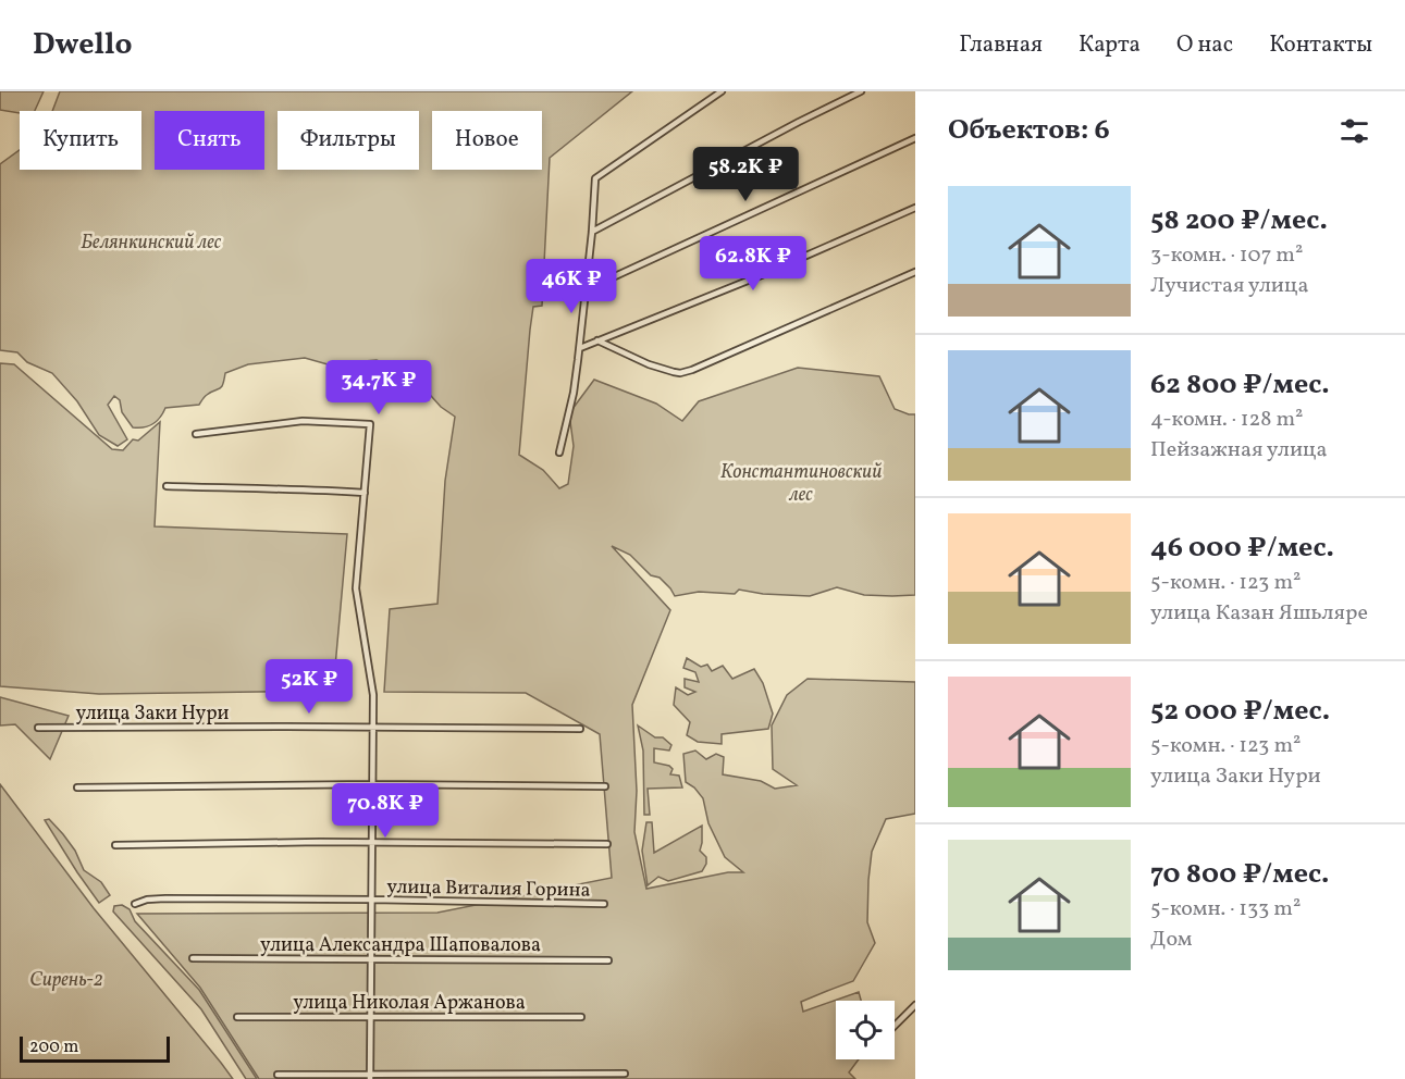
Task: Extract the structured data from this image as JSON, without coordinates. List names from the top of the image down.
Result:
{
  "streets": {
    "street": [
      "улица Заки Нури",
      "улица Виталия Горина",
      "улица Александра Шаповалова",
      "улица Николая Аржанова"
    ]
  },
  "parks": ["Белянкинский лес", "Константиновский лес", "Сирень-2"],
  "scale_bar": "200 m",
  "page": {
    "header": "Dwello",
    "nav": [
      "Главная",
      "Карта",
      "О нас",
      "Контакты"
    ],
    "heading": "Объектов: 6",
    "chip": [
      "Купить",
      "Снять",
      "Фильтры",
      "Новое"
    ],
    "price": [
      "58.2K ₽",
      "62.8K ₽",
      "46K ₽",
      "34.7K ₽",
      "52K ₽",
      "70.8K ₽"
    ],
    "list": [
      {
        "name": "58 200 ₽/мес.",
        "note": "3-комн. · 107 m² · Лучистая улица"
      },
      {
        "name": "62 800 ₽/мес.",
        "note": "4-комн. · 128 m² · Пейзажная улица"
      },
      {
        "name": "46 000 ₽/мес.",
        "note": "5-комн. · 123 m² · улица Казан Яшьляре"
      },
      {
        "name": "52 000 ₽/мес.",
        "note": "5-комн. · 123 m² · улица Заки Нури"
      },
      {
        "name": "70 800 ₽/мес.",
        "note": "5-комн. · 133 m² · Дом"
      }
    ],
    "scale": "200 m"
  }
}
